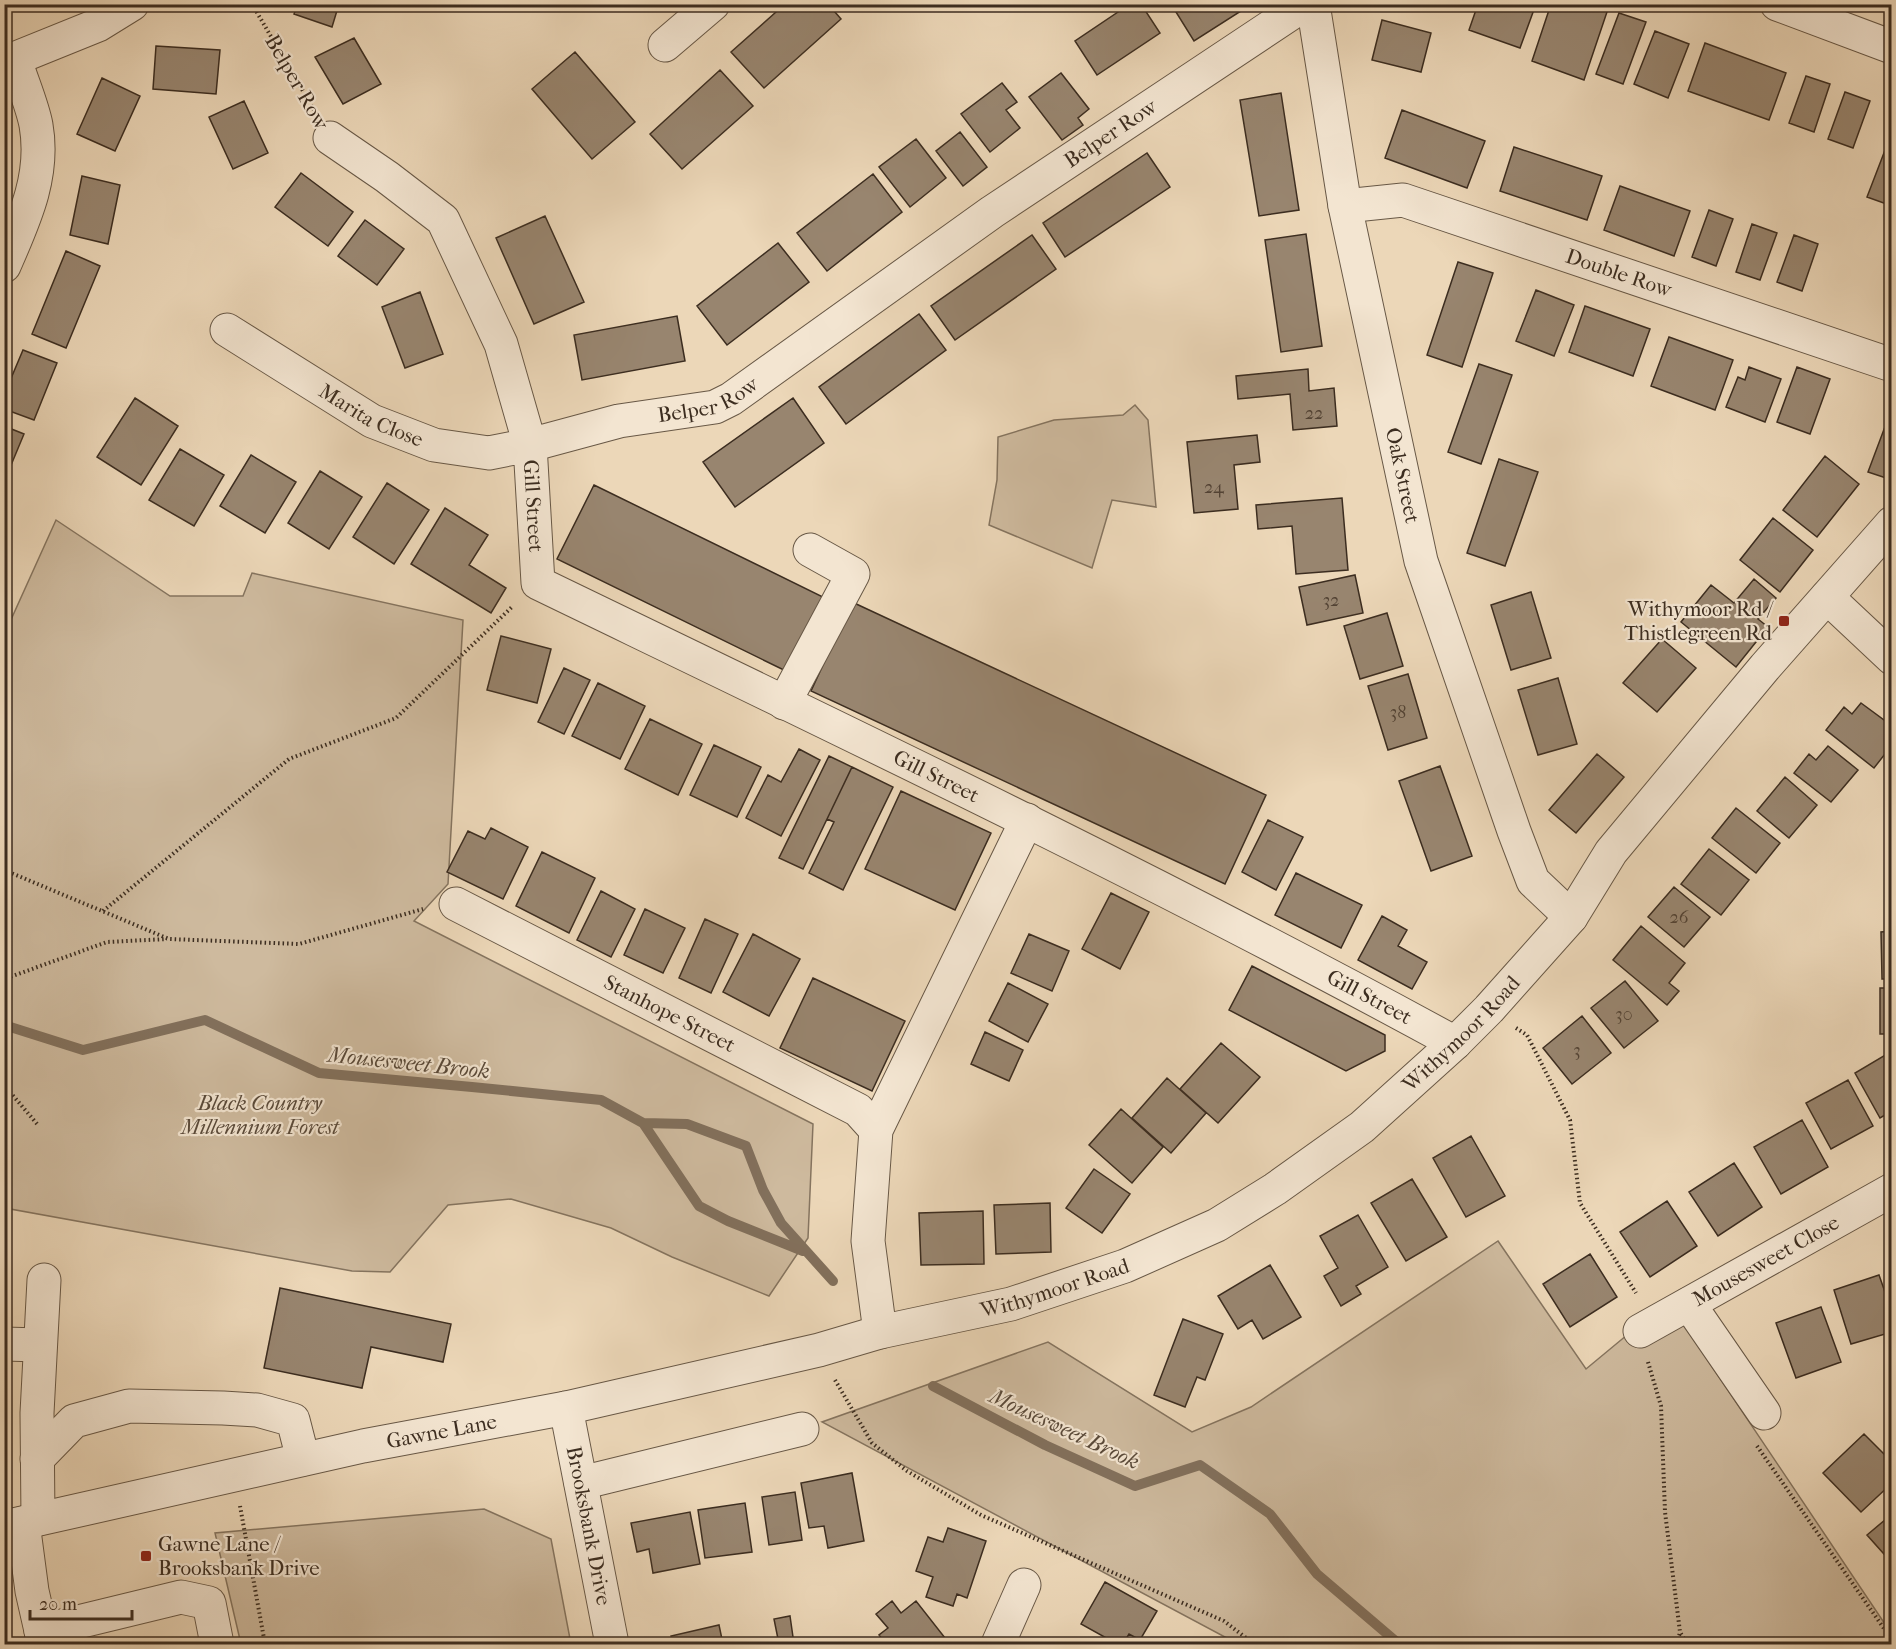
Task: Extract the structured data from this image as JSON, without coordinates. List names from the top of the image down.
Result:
{
  "streets": {
    "street": [
      "Belper Row",
      "Double Row",
      "Marita Close",
      "Oak Street",
      "Gill Street",
      "Stanhope Street",
      "Withymoor Road",
      "Mousesweet Close",
      "Gawne Lane",
      "Brooksbank Drive"
    ]
  },
  "crossings": [
    ["Belper Row", "Marita Close"],
    ["Belper Row", "Gill Street"],
    ["Double Row", "Oak Street"],
    ["Marita Close", "Gill Street"],
    ["Oak Street", "Withymoor Road"],
    ["Gill Street", "Withymoor Road"],
    ["Withymoor Road", "Gawne Lane"],
    ["Gawne Lane", "Brooksbank Drive"]
  ],
  "water": ["Mousesweet Brook"],
  "parks": ["Black Country Millennium Forest"],
  "places": {
    "transit": ["Withymoor Rd / Thistlegreen Rd", "Gawne Lane / Brooksbank Drive"]
  },
  "house_numbers": [
    "22",
    "24",
    "32",
    "38",
    "26",
    "30",
    "3"
  ],
  "scale_bar": "20 m"
}
